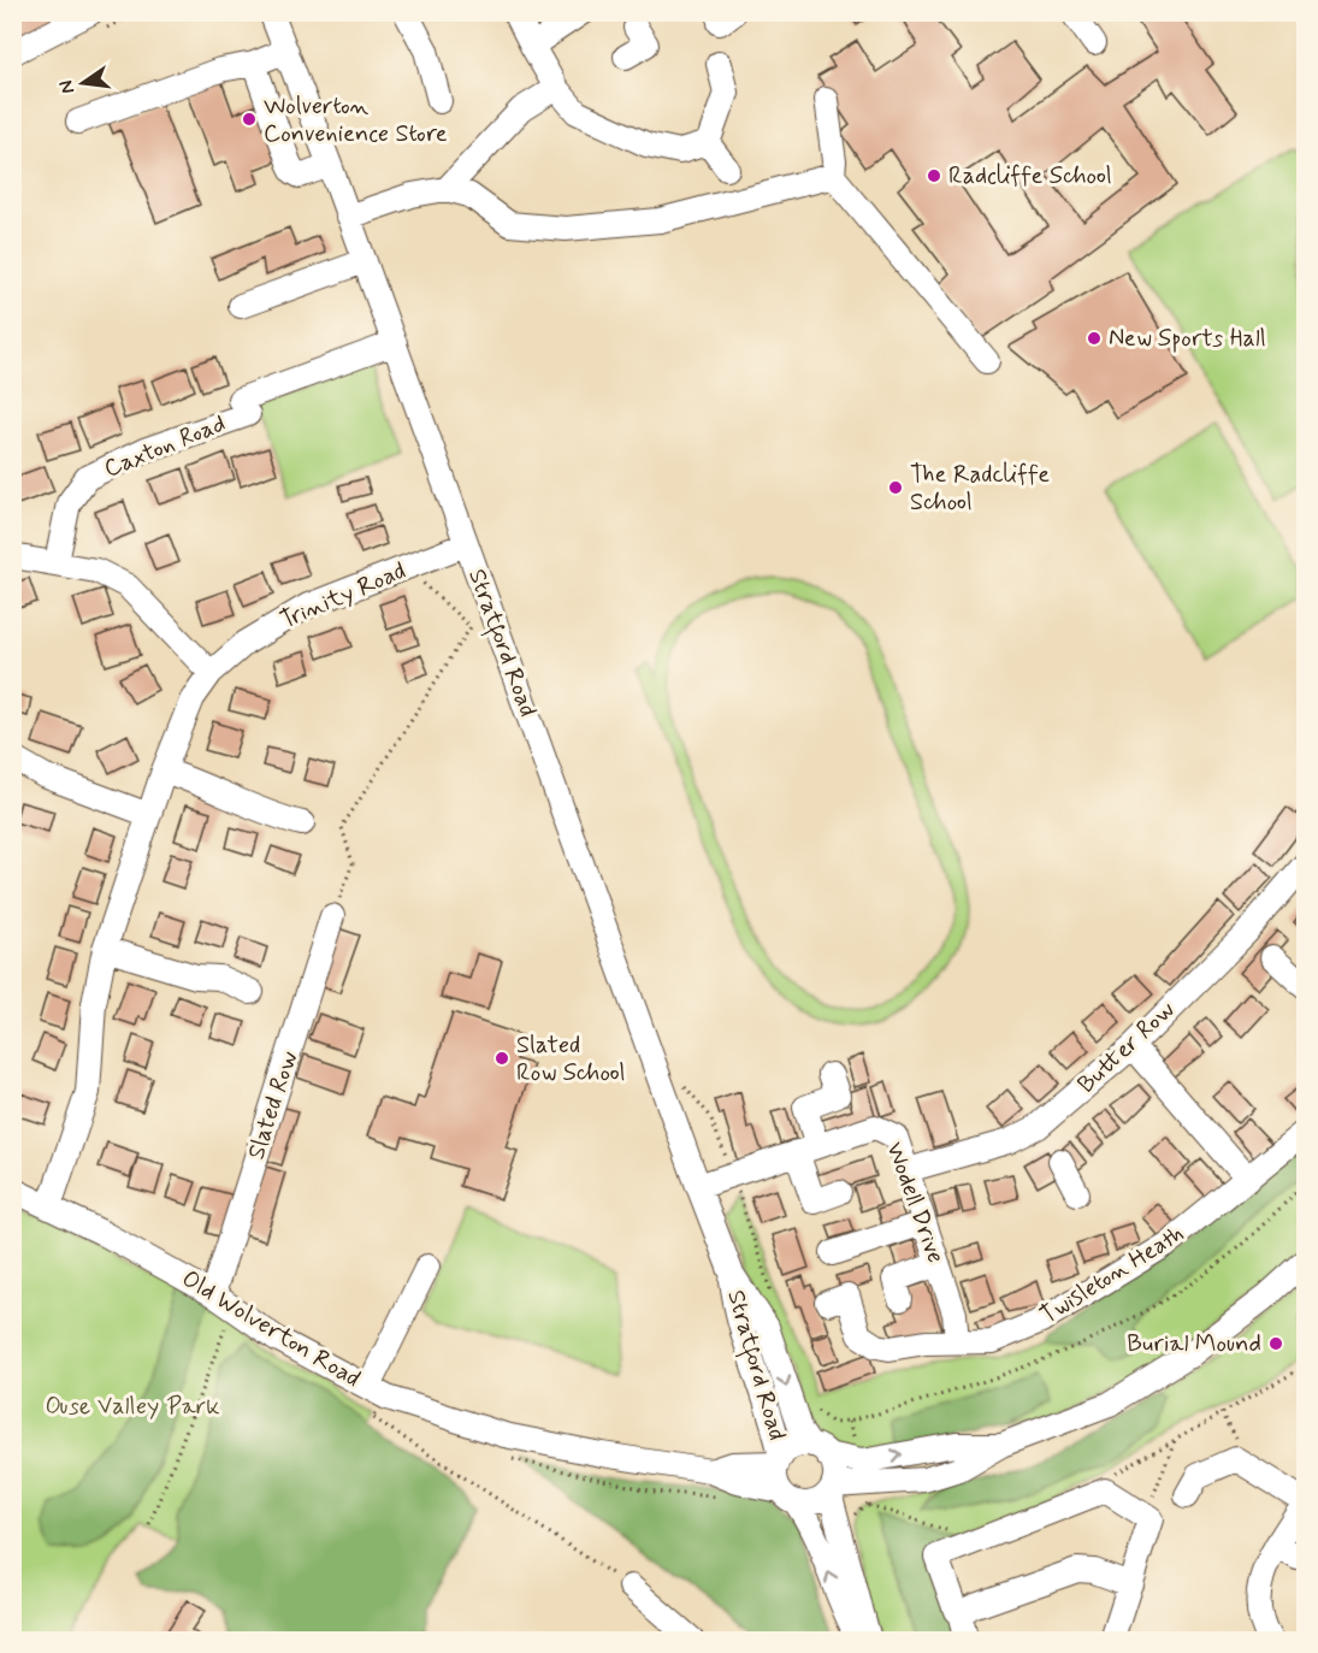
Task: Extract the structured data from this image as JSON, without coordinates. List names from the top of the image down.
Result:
{
  "streets": {
    "street": [
      "Caxton Road",
      "Trinity Road",
      "Stratford Road",
      "Butter Row",
      "Slated Row",
      "Wodell Drive",
      "Twisleton Heath",
      "Old Wolverton Road"
    ]
  },
  "crossings": [
    ["Caxton Road", "Stratford Road"],
    ["Trinity Road", "Stratford Road"],
    ["Trinity Road", "Old Wolverton Road"],
    ["Stratford Road", "Wodell Drive"],
    ["Stratford Road", "Old Wolverton Road"],
    ["Butter Row", "Wodell Drive"],
    ["Slated Row", "Old Wolverton Road"],
    ["Wodell Drive", "Twisleton Heath"]
  ],
  "parks": ["Ouse Valley Park"],
  "places": [
    "Wolverton Convenience Store",
    "Radcliffe School",
    "New Sports Hall",
    "The Radcliffe School",
    "Slated Row School",
    "Burial Mound"
  ],
  "north": "left"
}
